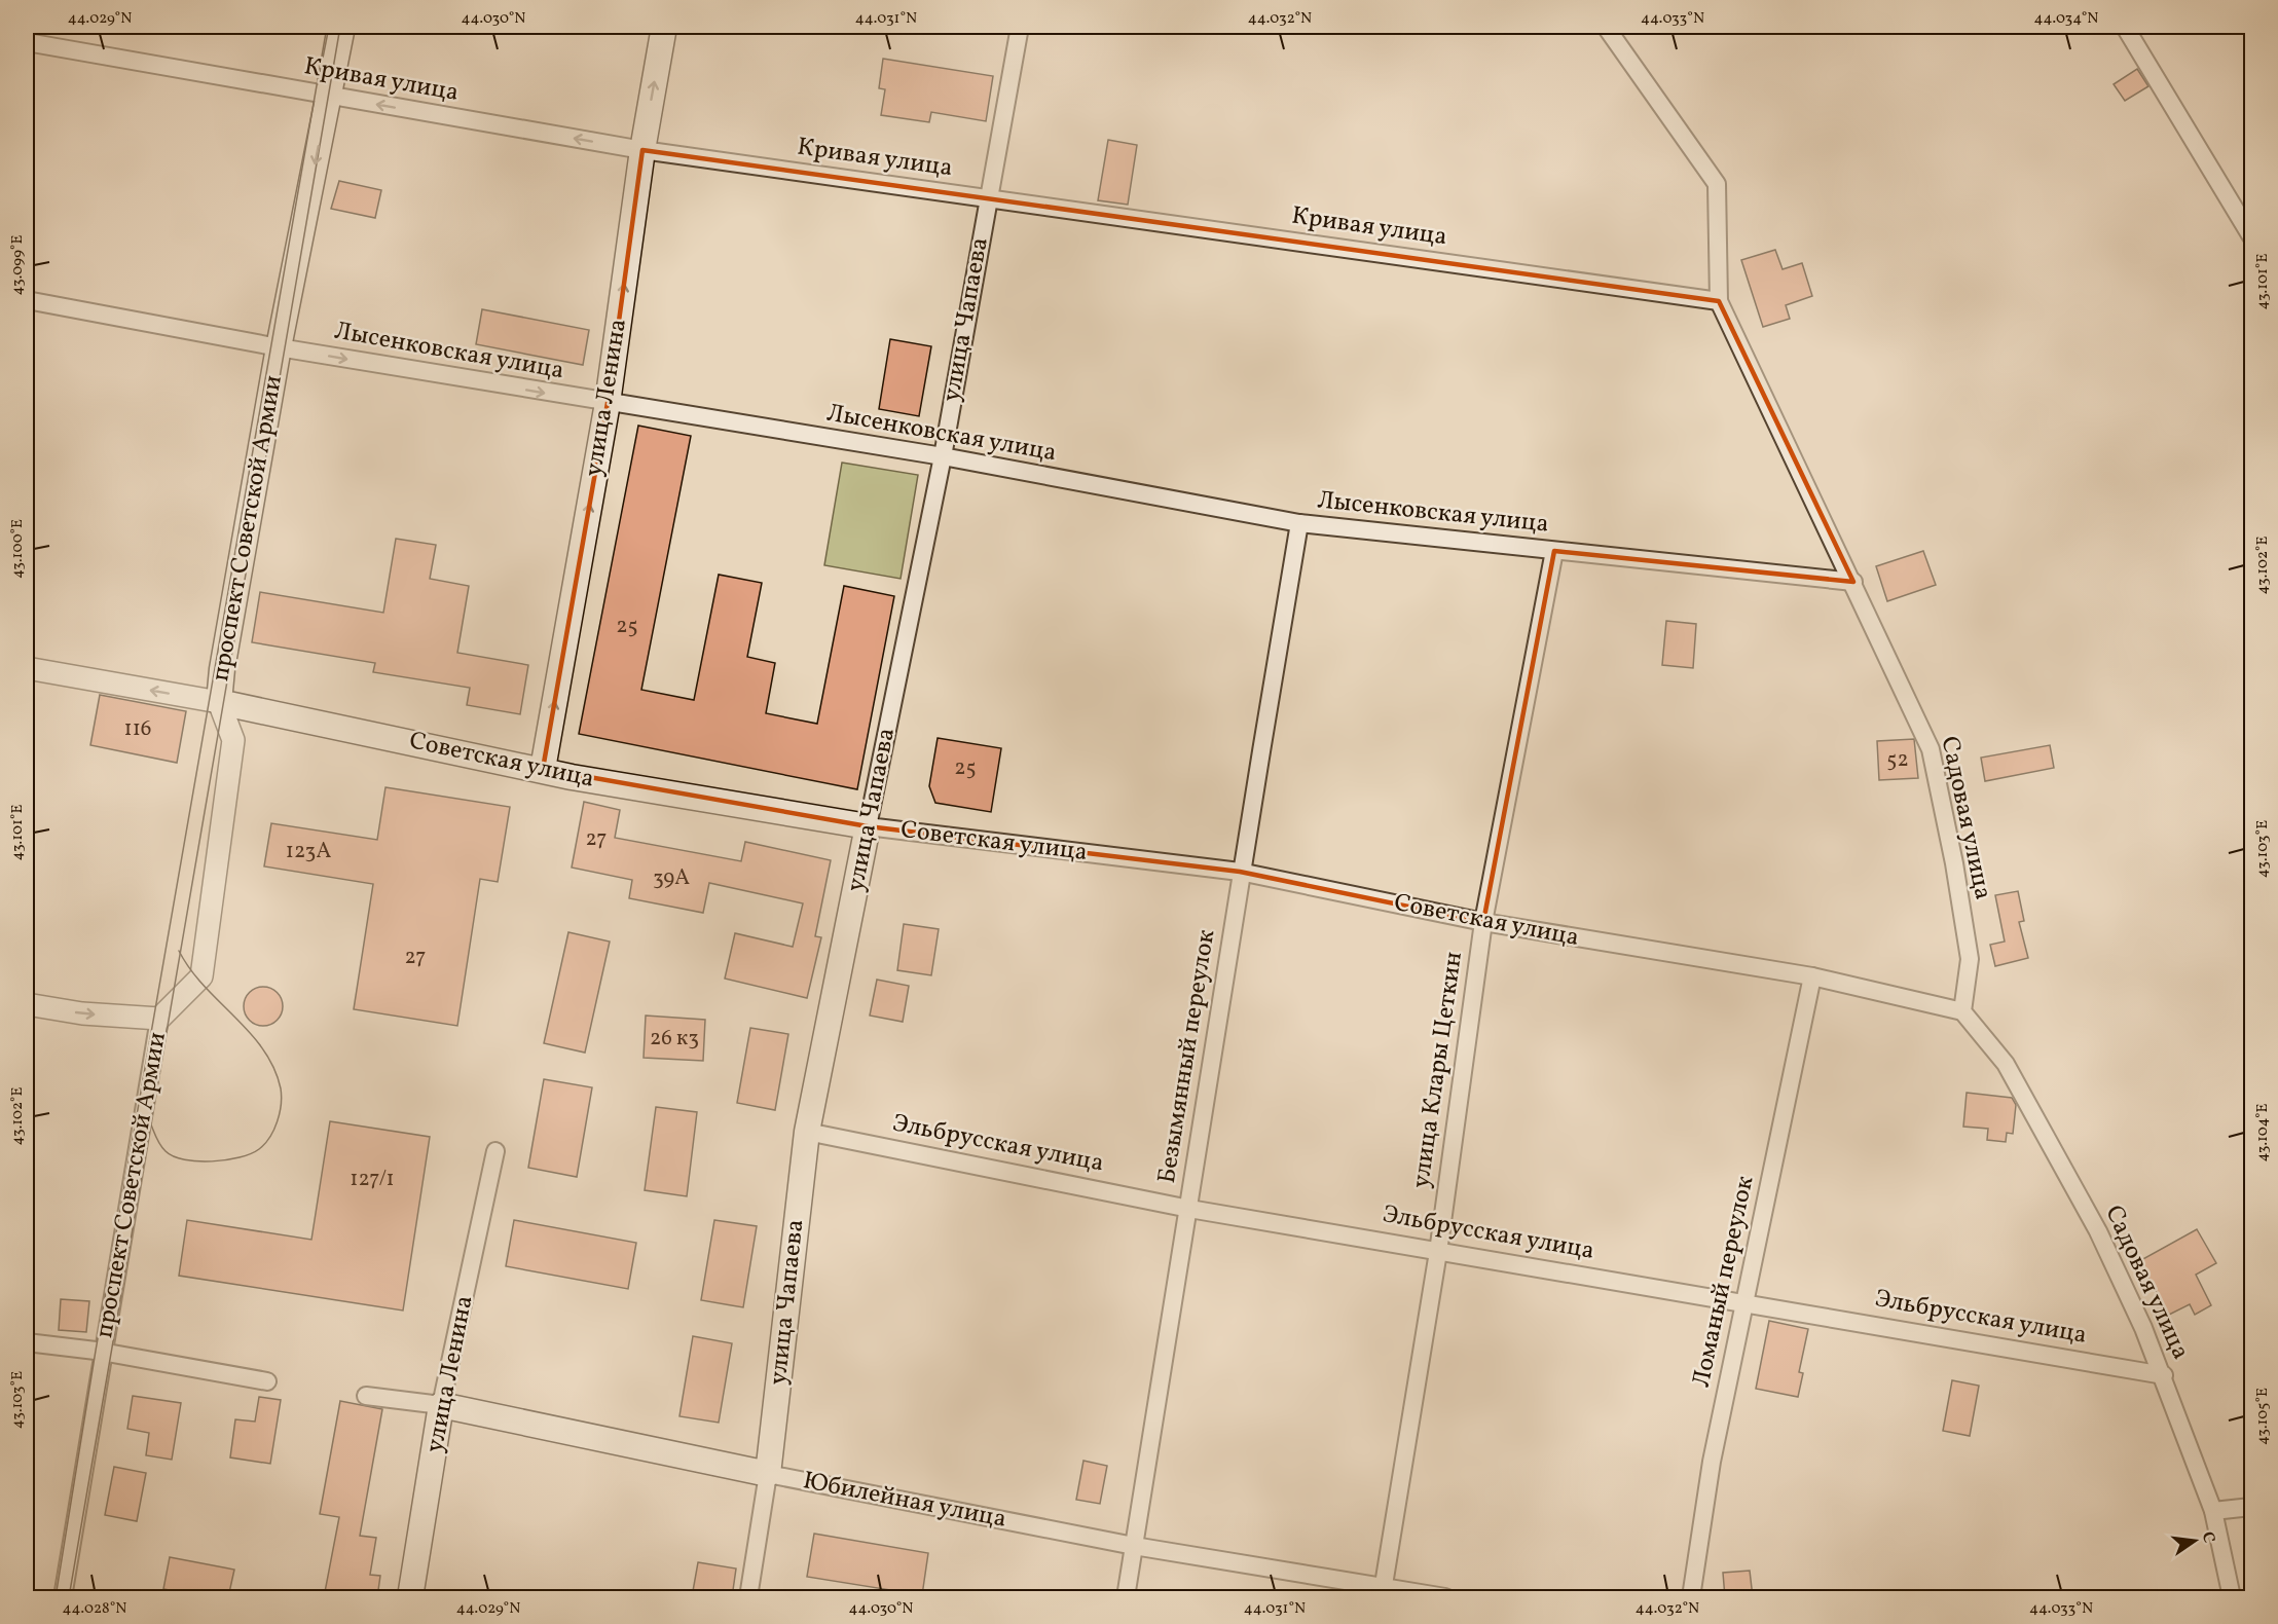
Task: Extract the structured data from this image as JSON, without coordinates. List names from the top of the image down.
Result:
{
  "streets": {
    "main road": [
      "улица Чапаева",
      "улица Ленина",
      "проспект Советской Армии",
      "Советская улица",
      "Юбилейная улица"
    ],
    "street": [
      "Кривая улица",
      "Лысенковская улица",
      "Садовая улица",
      "Безымянный переулок",
      "улица Клары Цеткин",
      "Эльбрусская улица",
      "Ломаный переулок"
    ]
  },
  "crossings": [
    ["Кривая улица", "улица Чапаева"],
    ["Кривая улица", "улица Ленина"],
    ["Кривая улица", "проспект Советской Армии"],
    ["Кривая улица", "Садовая улица"],
    ["улица Чапаева", "Лысенковская улица"],
    ["улица Чапаева", "Советская улица"],
    ["улица Чапаева", "Эльбрусская улица"],
    ["улица Чапаева", "Юбилейная улица"],
    ["Лысенковская улица", "улица Ленина"],
    ["Лысенковская улица", "проспект Советской Армии"],
    ["Лысенковская улица", "Садовая улица"],
    ["Лысенковская улица", "Безымянный переулок"],
    ["Лысенковская улица", "улица Клары Цеткин"],
    ["улица Ленина", "Советская улица"],
    ["улица Ленина", "Юбилейная улица"],
    ["проспект Советской Армии", "Советская улица"],
    ["Советская улица", "Садовая улица"],
    ["Советская улица", "Безымянный переулок"],
    ["Советская улица", "улица Клары Цеткин"],
    ["Советская улица", "Ломаный переулок"],
    ["Садовая улица", "Эльбрусская улица"],
    ["Безымянный переулок", "Эльбрусская улица"],
    ["Безымянный переулок", "Юбилейная улица"],
    ["улица Клары Цеткин", "Эльбрусская улица"],
    ["улица Клары Цеткин", "Юбилейная улица"],
    ["Эльбрусская улица", "Ломаный переулок"]
  ],
  "one_way": ["улица Ленина"],
  "house_numbers": [
    "25",
    "116",
    "52",
    "25",
    "27",
    "123А",
    "39А",
    "27",
    "26 к3",
    "127/1"
  ],
  "north": "right",
  "coordinates": [
    "44.029°N",
    "44.030°N",
    "44.031°N",
    "44.032°N",
    "44.033°N",
    "44.034°N",
    "43.099°E",
    "43.101°E",
    "43.100°E",
    "43.102°E",
    "43.103°E",
    "43.104°E",
    "43.105°E",
    "44.028°N"
  ]
}
